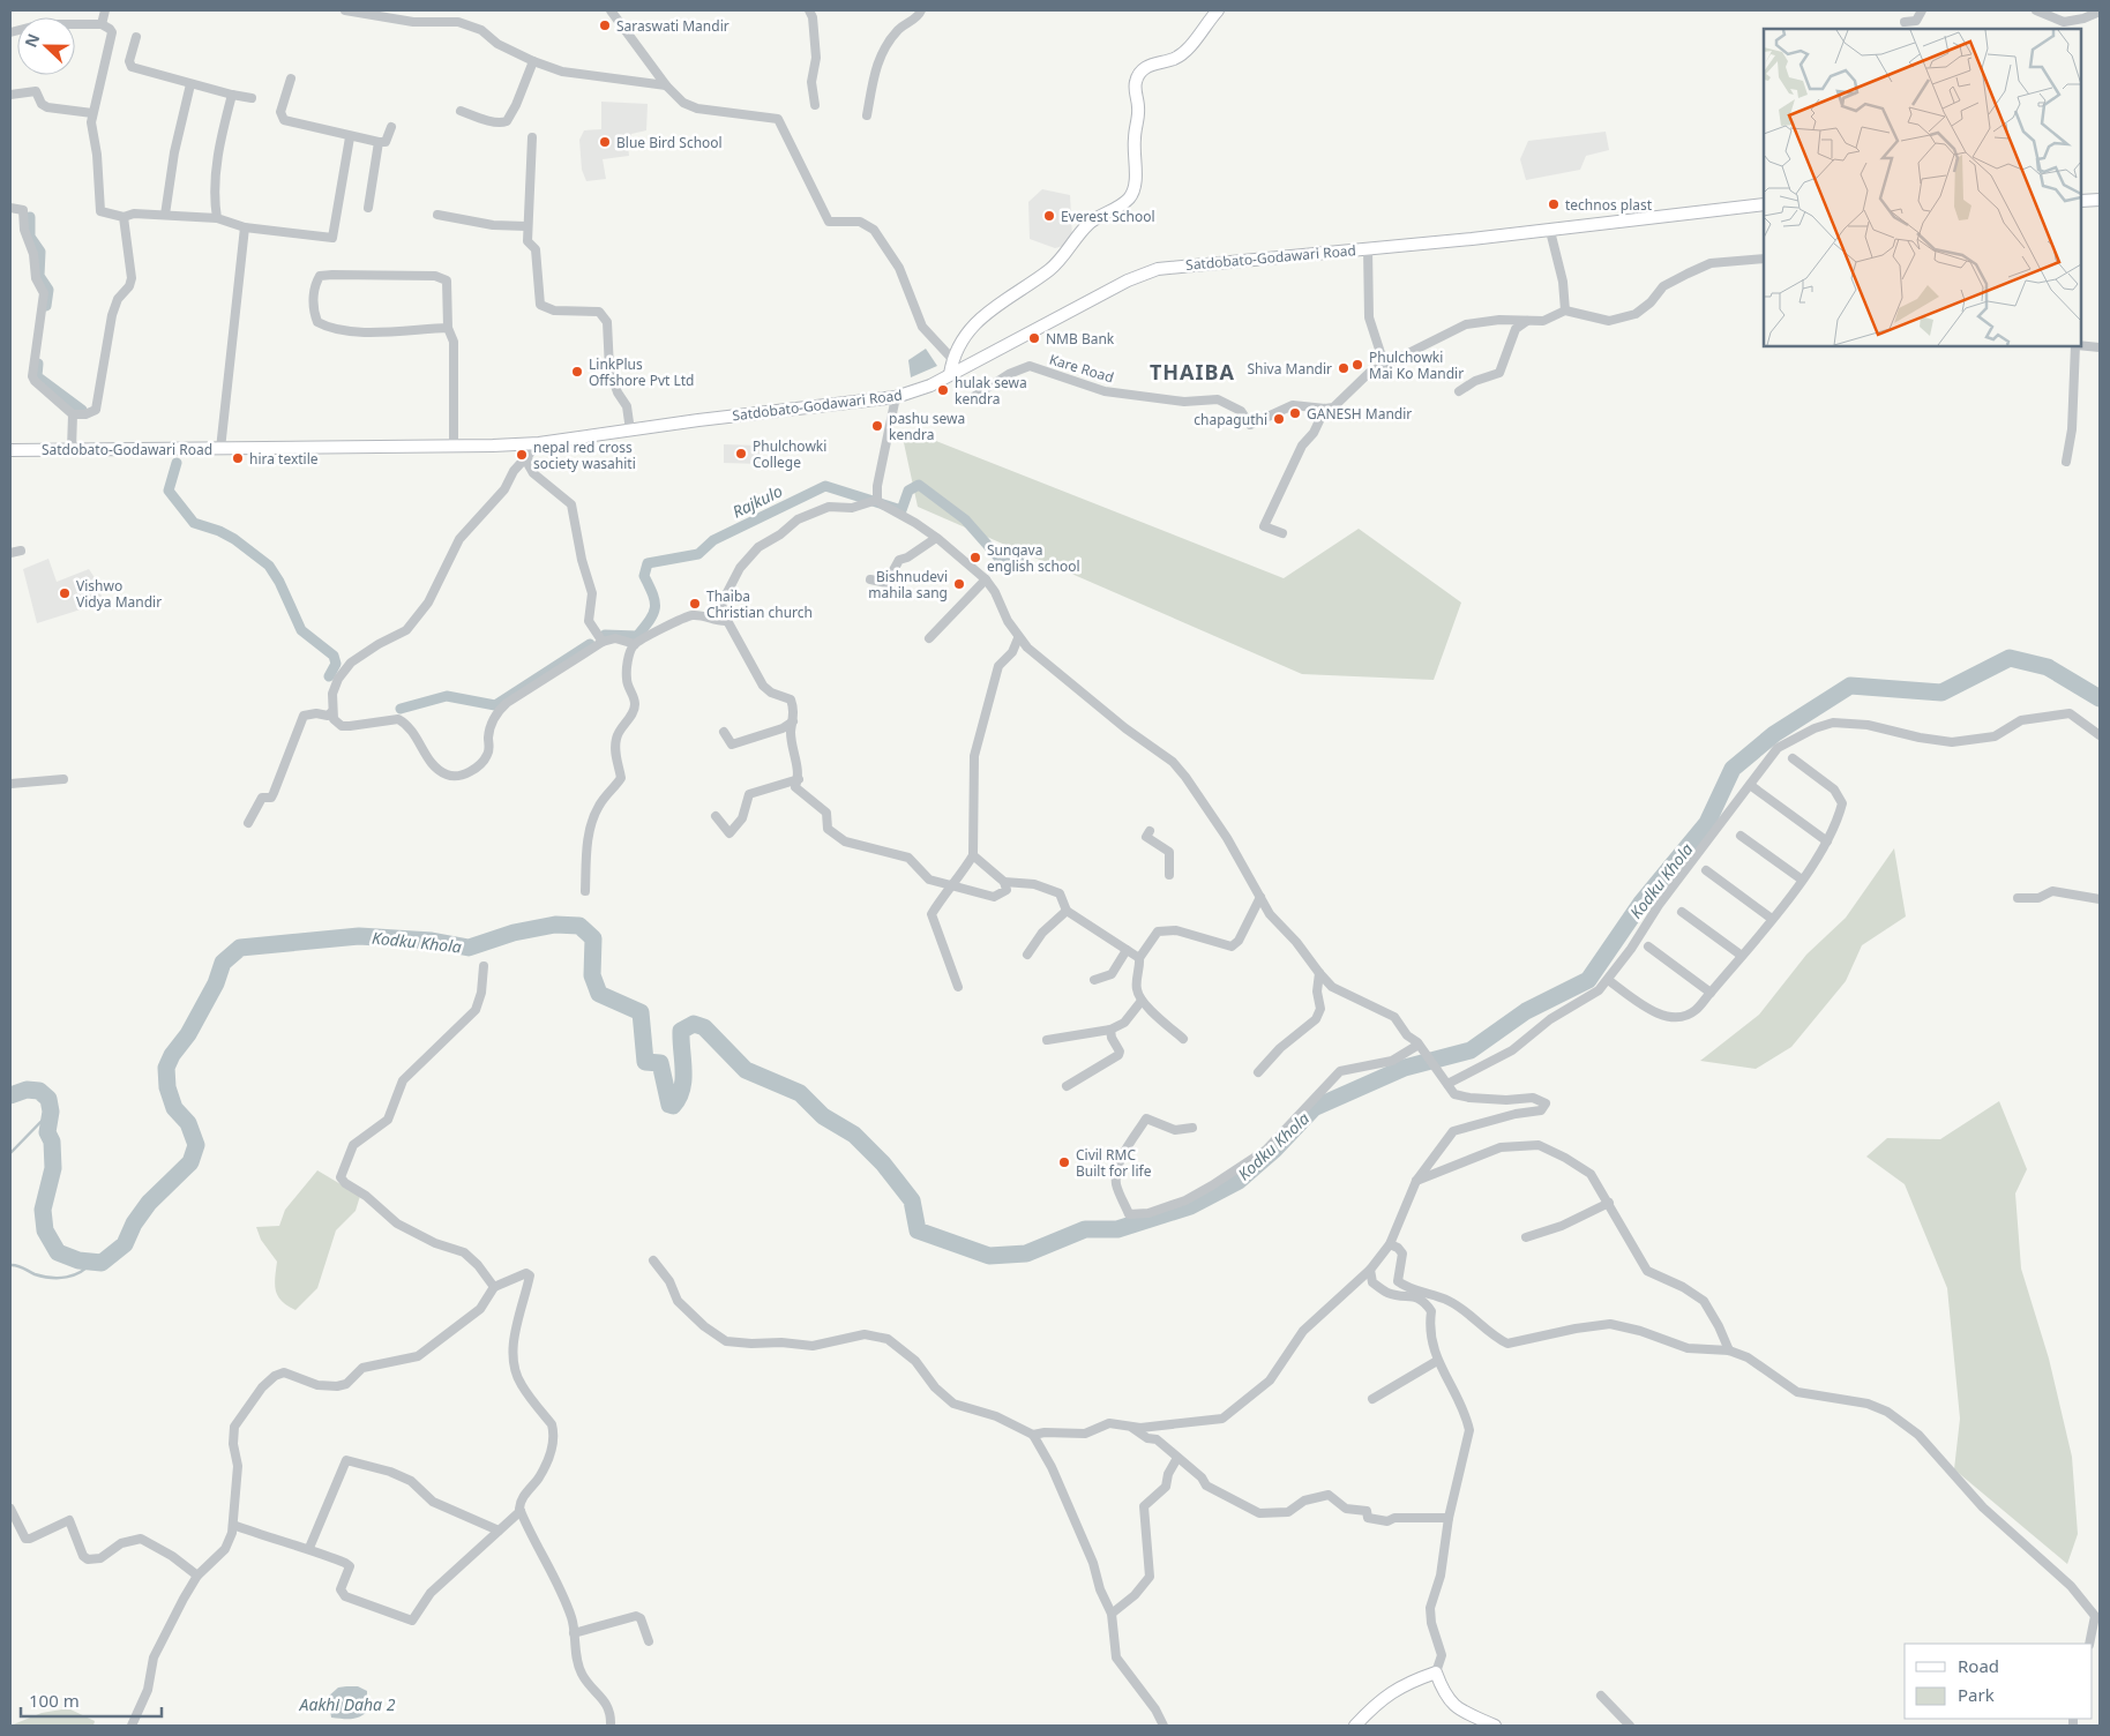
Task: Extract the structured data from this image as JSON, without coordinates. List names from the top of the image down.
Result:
{
  "streets": {
    "street": ["Satdobato-Godawari Road", "Kare Road"]
  },
  "districts": ["THAIBA"],
  "water": ["Rajkulo", "Kodku Khola", "Aakhi Daha 2"],
  "places": [
    "Saraswati Mandir",
    "Blue Bird School",
    "technos plast",
    "Everest School",
    "NMB Bank",
    "Phulchowki Mai Ko Mandir",
    "Shiva Mandir",
    "LinkPlus Offshore Pvt Ltd",
    "hulak sewa kendra",
    "GANESH Mandir",
    "chapaguthi",
    "pashu sewa kendra",
    "Phulchowki College",
    "nepal red cross society wasahiti",
    "hira textile",
    "Sungava english school",
    "Bishnudevi mahila sang",
    "Vishwo Vidya Mandir",
    "Thaiba Christian church",
    "Civil RMC Built for life"
  ],
  "legend": ["Road", "Park"],
  "scale_bar": "100 m",
  "north": "left"
}
